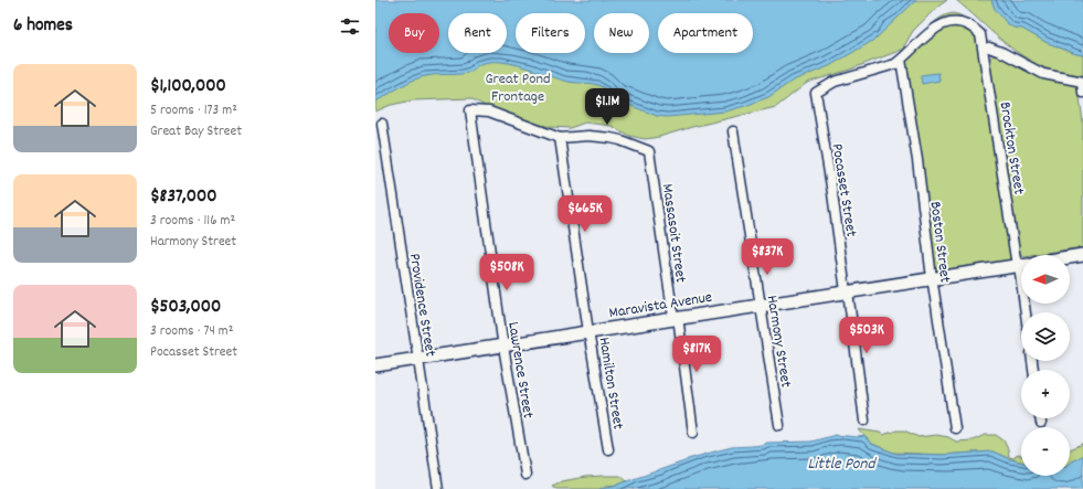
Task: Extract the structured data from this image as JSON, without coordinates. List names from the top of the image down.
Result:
{
  "streets": {
    "main road": ["Maravista Avenue"],
    "street": [
      "Brockton Street",
      "Pocasset Street",
      "Massasoit Street",
      "Boston Street",
      "Providence Street",
      "Harmony Street",
      "Lawrence Street",
      "Hamilton Street"
    ]
  },
  "crossings": [
    ["Brockton Street", "Maravista Avenue"],
    ["Pocasset Street", "Boston Street"],
    ["Pocasset Street", "Maravista Avenue"],
    ["Massasoit Street", "Maravista Avenue"],
    ["Massasoit Street", "Lawrence Street"],
    ["Massasoit Street", "Hamilton Street"],
    ["Boston Street", "Maravista Avenue"],
    ["Maravista Avenue", "Providence Street"],
    ["Maravista Avenue", "Harmony Street"],
    ["Maravista Avenue", "Lawrence Street"],
    ["Maravista Avenue", "Hamilton Street"],
    ["Lawrence Street", "Hamilton Street"]
  ],
  "water": ["Little Pond"],
  "parks": ["Great Pond Frontage"],
  "north": "left",
  "page": {
    "heading": "6 homes",
    "chip": [
      "Buy",
      "Rent",
      "Filters",
      "New",
      "Apartment"
    ],
    "list": [
      {
        "name": "$1,100,000",
        "note": "5 rooms · 173 m² · Great Bay Street"
      },
      {
        "name": "$837,000",
        "note": "3 rooms · 116 m² · Harmony Street"
      },
      {
        "name": "$503,000",
        "note": "3 rooms · 74 m² · Pocasset Street"
      }
    ],
    "price": [
      "$1.1M",
      "$665K",
      "$837K",
      "$508K",
      "$503K",
      "$817K"
    ],
    "map_buttons": ["+", "−"]
  }
}
